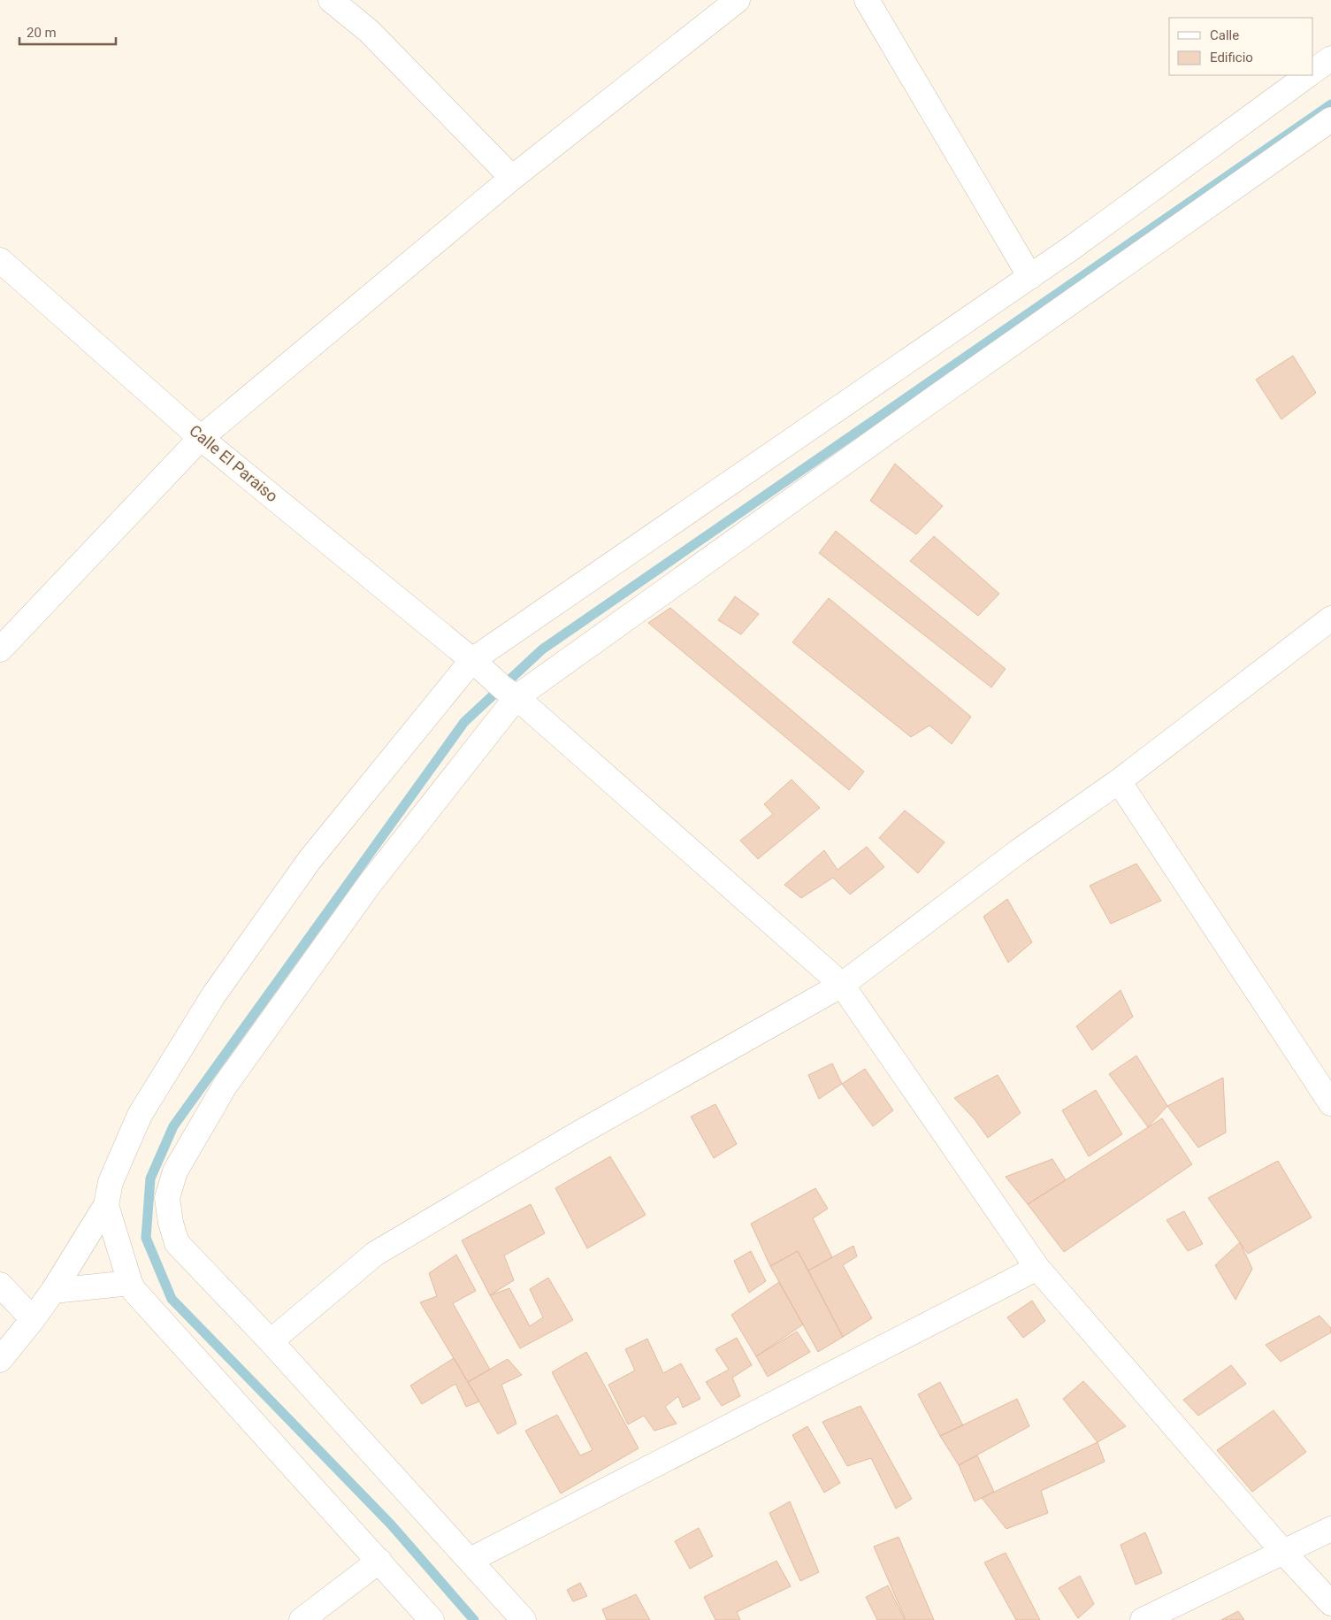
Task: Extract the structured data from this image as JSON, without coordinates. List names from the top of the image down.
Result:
{
  "streets": {
    "street": ["Calle El Paraiso"]
  },
  "legend": ["Calle", "Edificio"],
  "scale_bar": "20 m"
}
